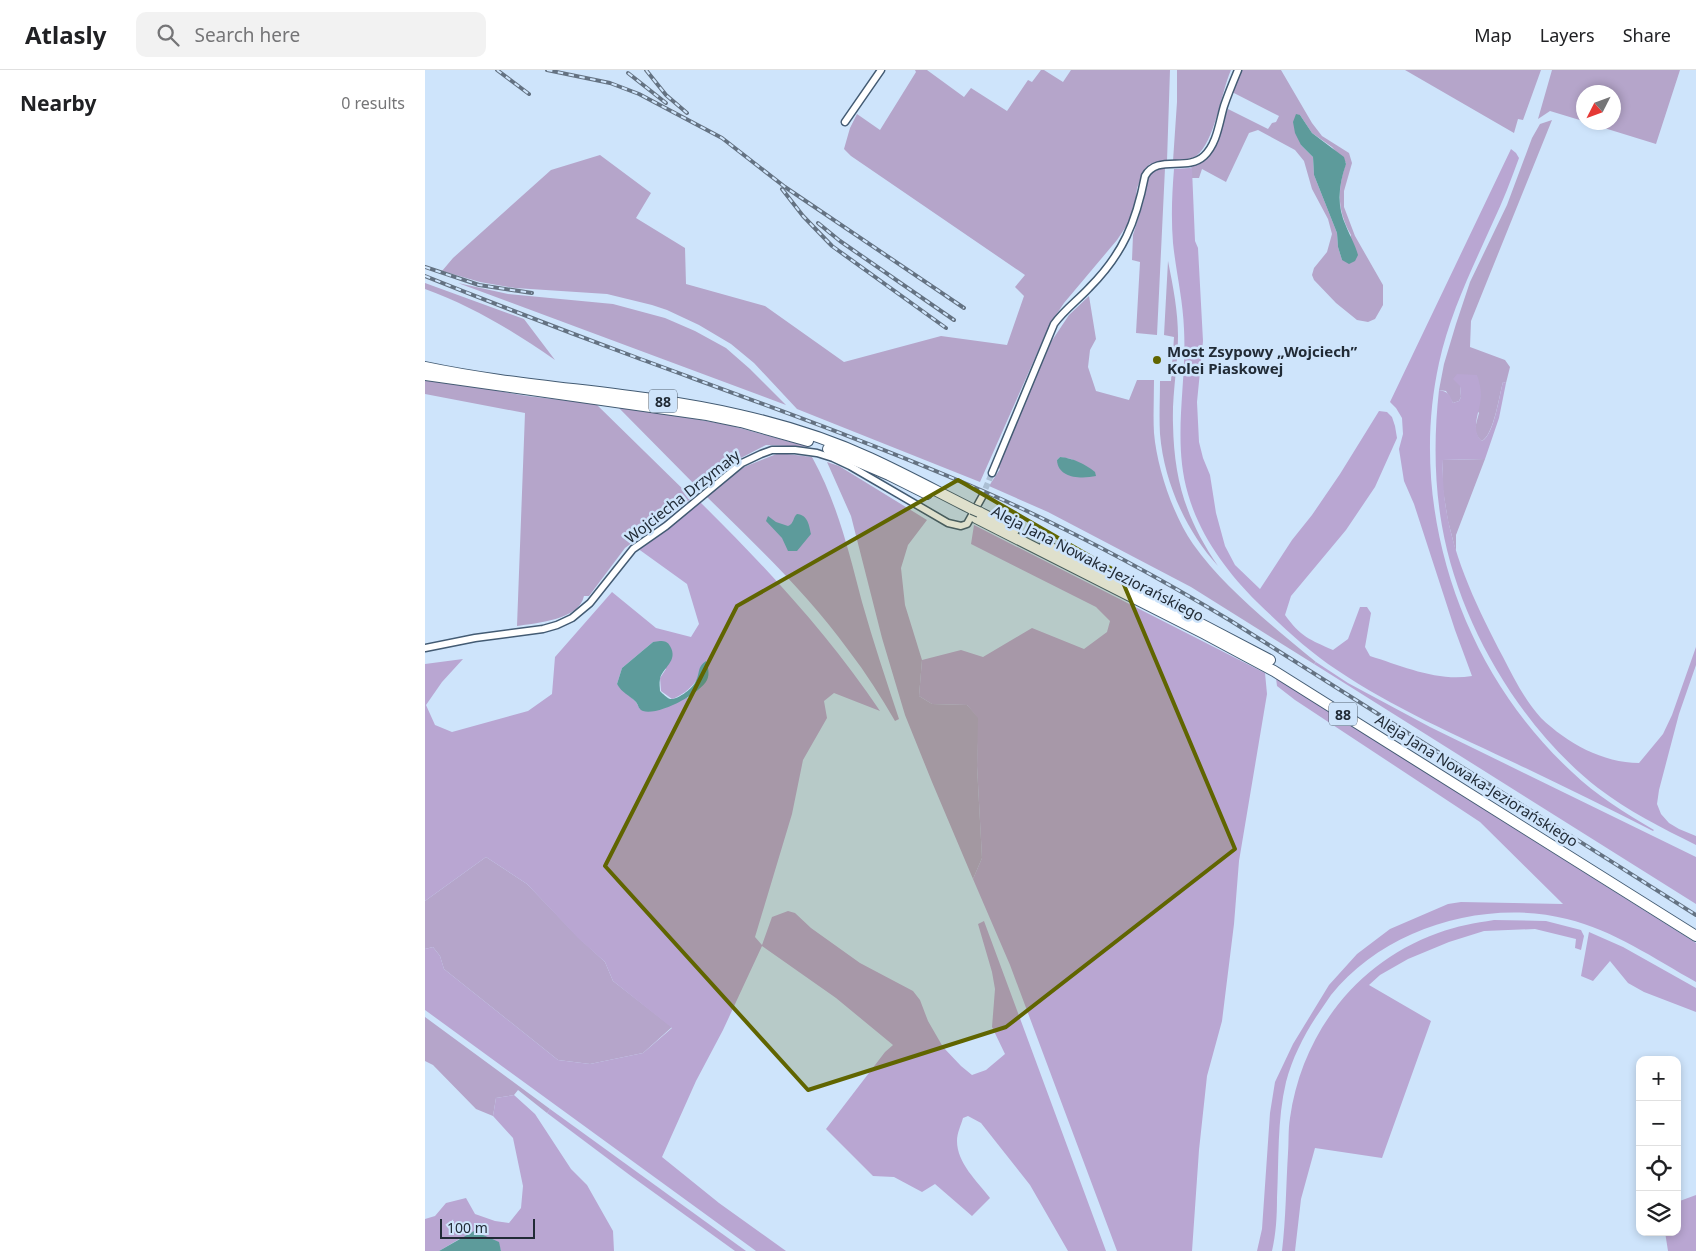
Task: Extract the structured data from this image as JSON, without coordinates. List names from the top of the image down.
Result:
{
  "streets": {
    "main road": ["88", "Aleja Jana Nowaka-Jeziorańskiego"],
    "street": ["Wojciecha Drzymały"]
  },
  "places": ["Most Zsypowy „Wojciech” Kolei Piaskowej"],
  "scale_bar": "100 m",
  "north": "bottom left",
  "page": {
    "header": "Atlasly",
    "search": "Search here",
    "nav": ["Map", "Layers", "Share"],
    "heading": ["Nearby", "0 results"],
    "map_buttons": ["+", "−"],
    "scale": "100 m"
  }
}
